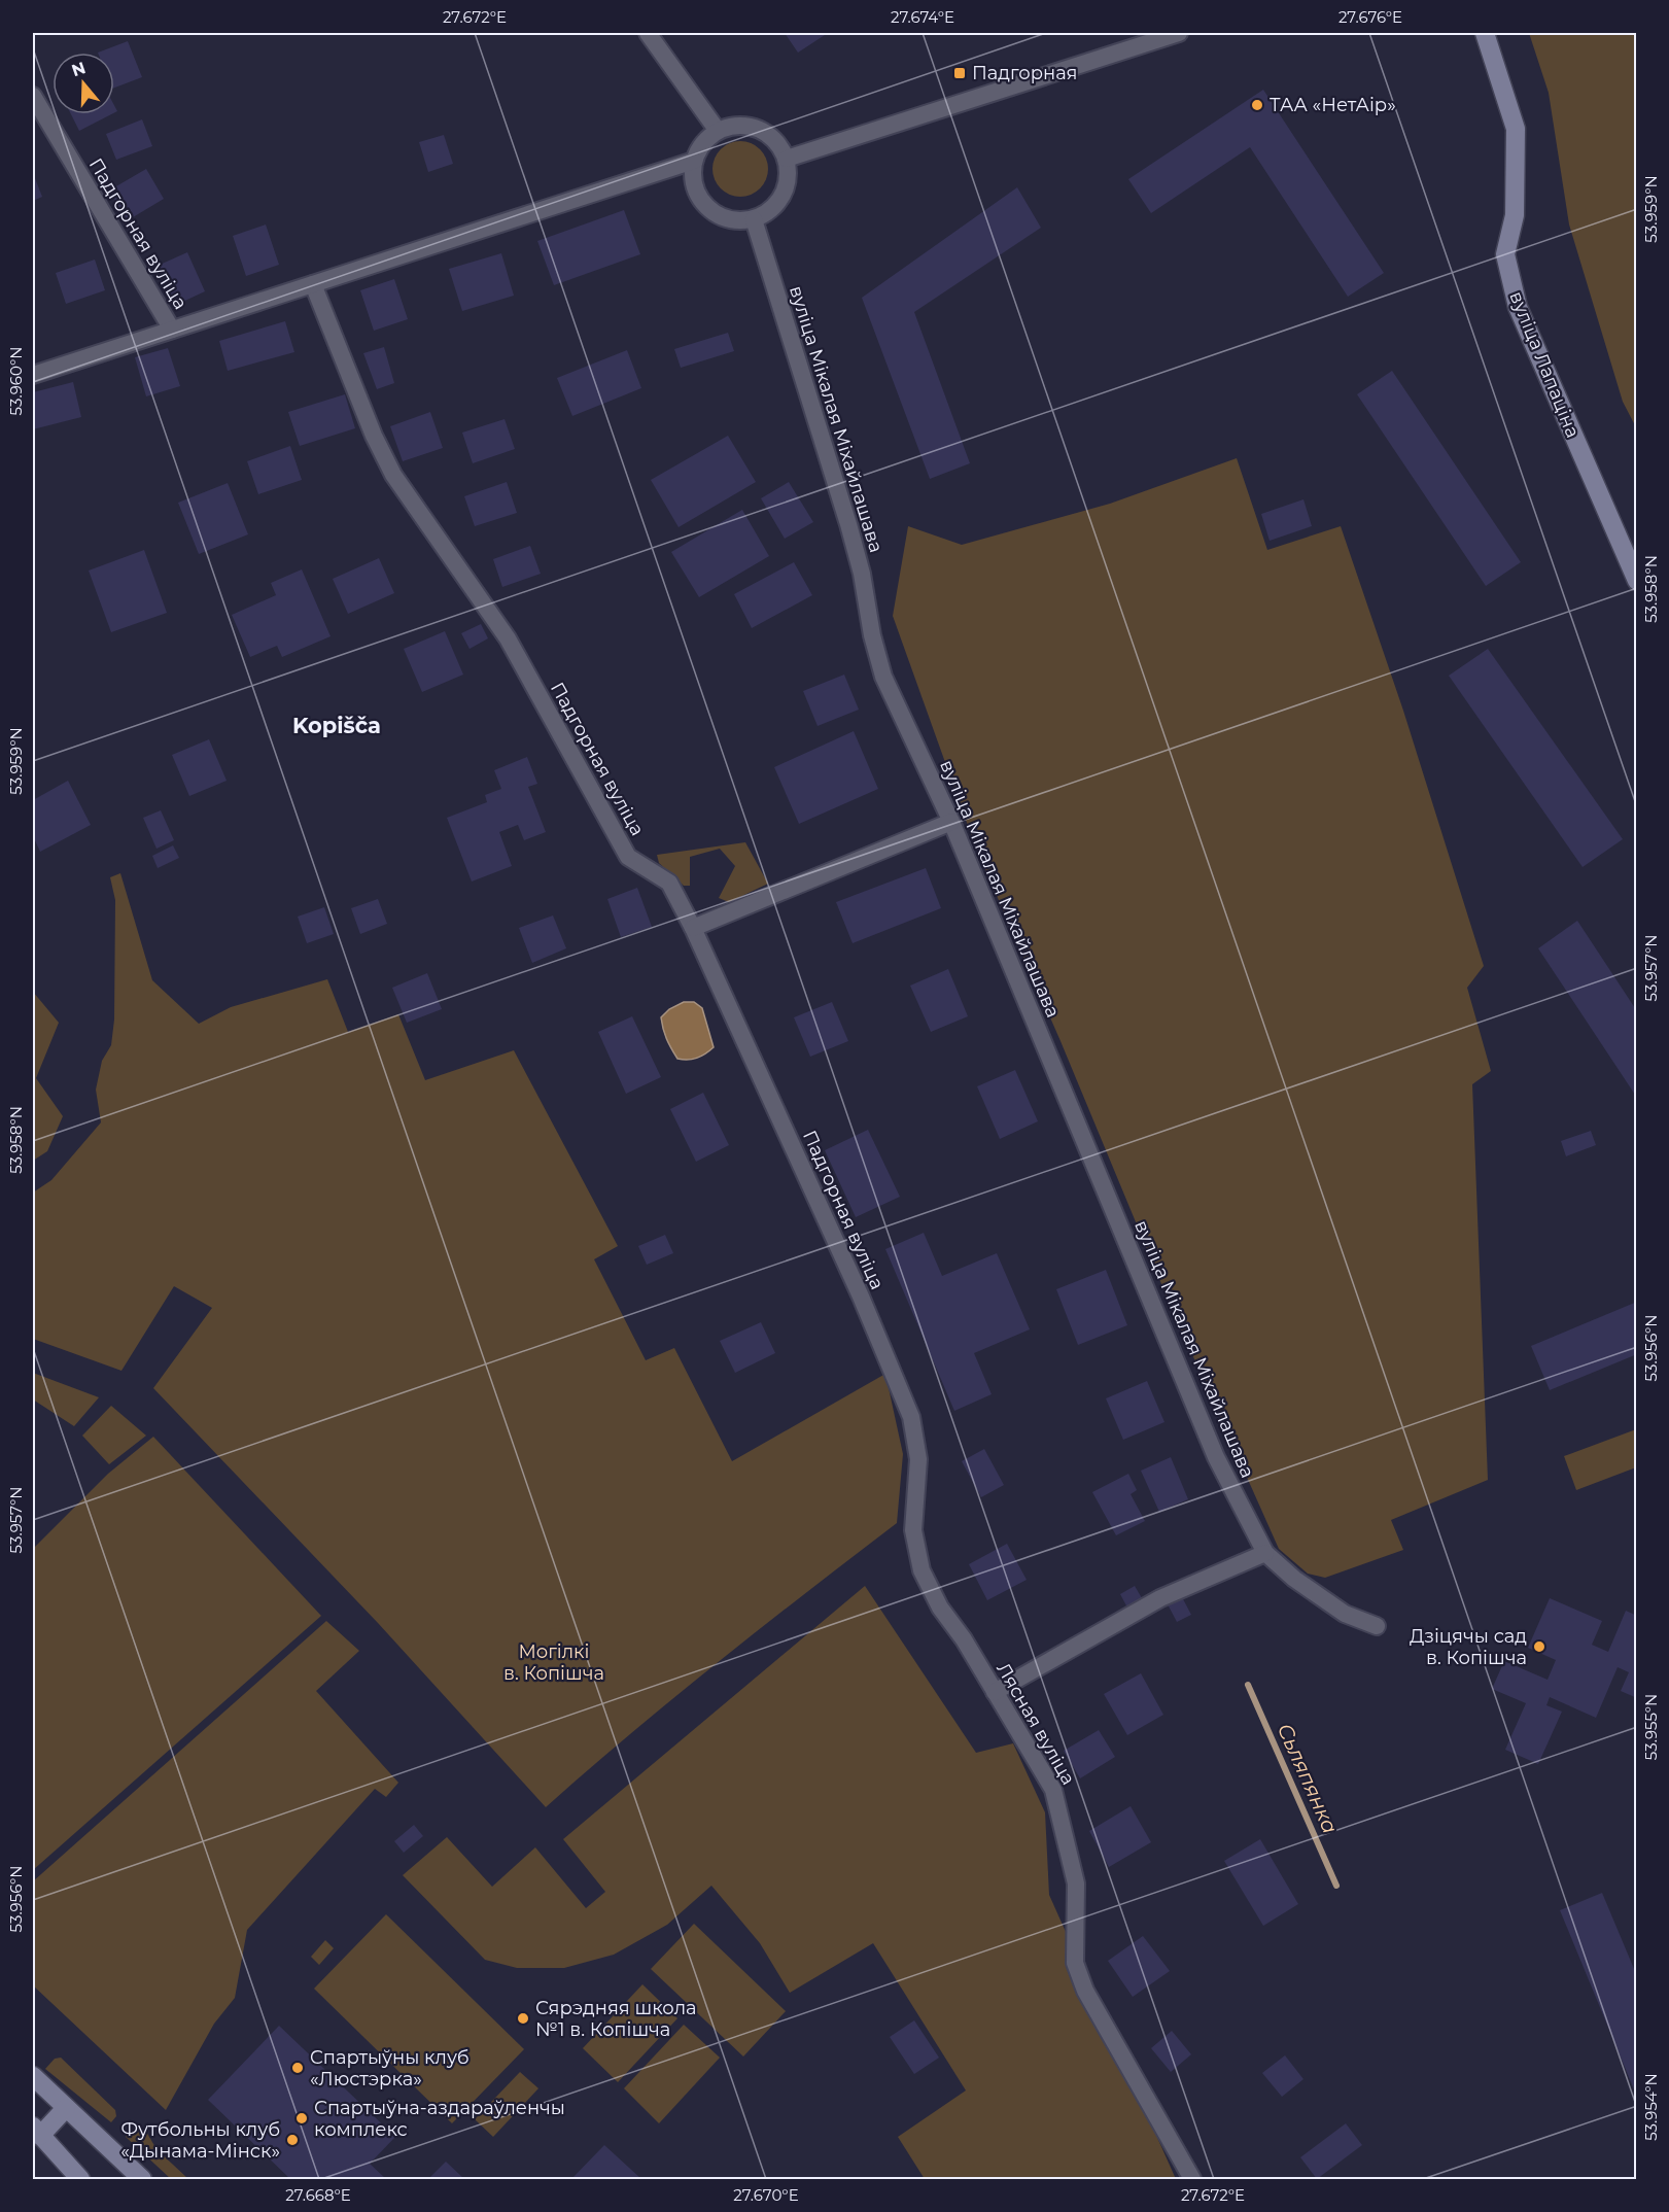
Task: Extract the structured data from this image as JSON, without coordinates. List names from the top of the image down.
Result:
{
  "streets": {
    "main road": ["вуліца Лапаціна"],
    "street": ["Падгорная вуліца", "вуліца Мікалая Міхайлашава", "Лясная вуліца"]
  },
  "crossings": [
    ["Падгорная вуліца", "вуліца Мікалая Міхайлашава"],
    ["Падгорная вуліца", "Лясная вуліца"]
  ],
  "districts": ["Kopišča"],
  "water": ["Сьляпянка"],
  "parks": ["Могілкі в. Копішча"],
  "places": {
    "transit": ["Падгорная"],
    "other": [
      "ТАА «НетАір»",
      "Дзіцячы сад в. Копішча",
      "Сярэдняя школа №1 в. Копішча",
      "Cпартыўны клуб «Люстэрка»",
      "Спартыўна-аздараўленчы комплекс",
      "Футбольны клуб «Дынама-Мінск»"
    ]
  },
  "north": "top",
  "coordinates": [
    "27.672°E",
    "27.674°E",
    "27.676°E",
    "53.959°N",
    "53.960°N",
    "53.958°N",
    "53.957°N",
    "53.956°N",
    "53.955°N",
    "53.954°N",
    "27.668°E",
    "27.670°E"
  ]
}
